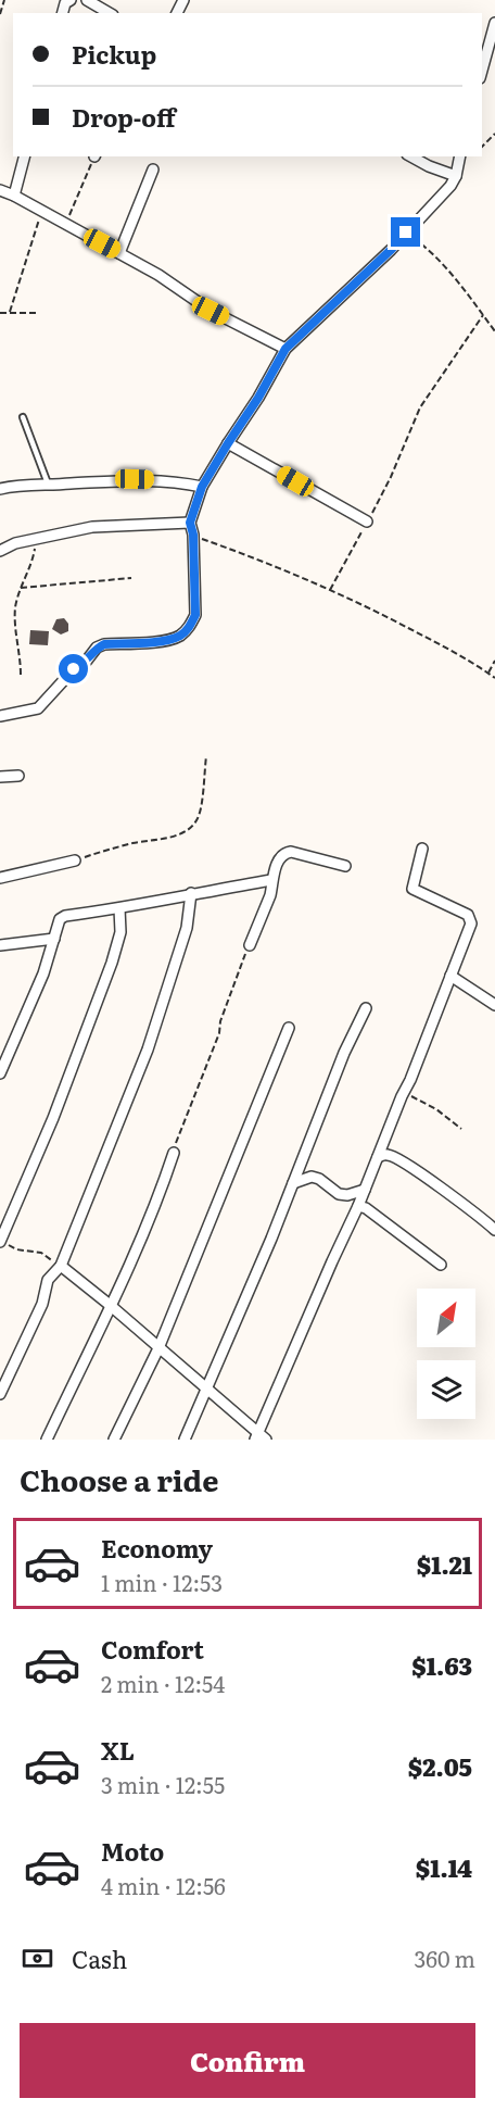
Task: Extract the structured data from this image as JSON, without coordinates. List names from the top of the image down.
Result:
{
  "north": "top right",
  "page": {
    "banner": ["Pickup", "Drop-off"],
    "heading": "Choose a ride",
    "list": [
      {
        "name": "Economy",
        "note": "1 min · 12:53",
        "value": "$1.21"
      },
      {
        "name": "Comfort",
        "note": "2 min · 12:54",
        "value": "$1.63"
      },
      {
        "name": "XL",
        "note": "3 min · 12:55",
        "value": "$2.05"
      },
      {
        "name": "Moto",
        "note": "4 min · 12:56",
        "value": "$1.14"
      }
    ],
    "pay": ["Cash", "360 m"],
    "buttons": "Confirm"
  }
}
